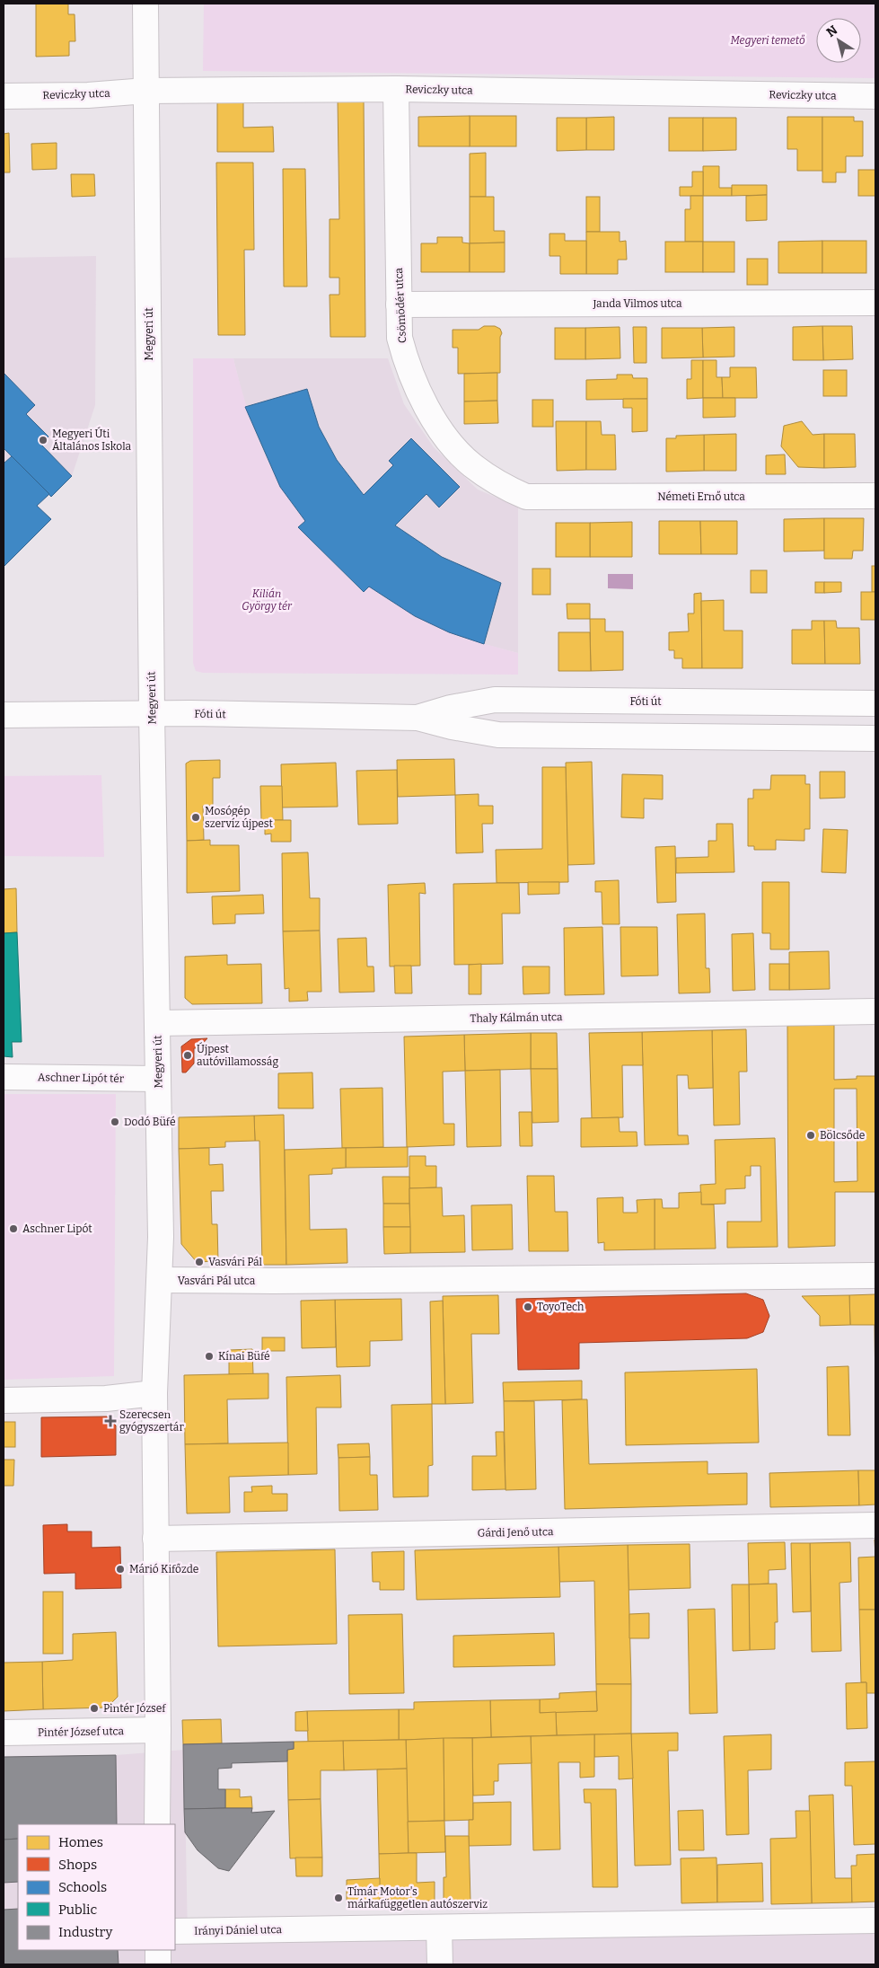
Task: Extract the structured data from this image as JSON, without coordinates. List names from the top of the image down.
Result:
{
  "streets": {
    "street": [
      "Reviczky utca",
      "Janda Vilmos utca",
      "Csömödér utca",
      "Megyeri út",
      "Németi Ernő utca",
      "Fóti út",
      "Thaly Kálmán utca",
      "Aschner Lipót tér",
      "Vasvári Pál utca",
      "Gárdi Jenő utca",
      "Pintér József utca",
      "Irányi Dániel utca"
    ]
  },
  "crossings": [
    ["Reviczky utca", "Csömödér utca"],
    ["Reviczky utca", "Megyeri út"],
    ["Janda Vilmos utca", "Csömödér utca"],
    ["Csömödér utca", "Németi Ernő utca"],
    ["Megyeri út", "Fóti út"],
    ["Megyeri út", "Thaly Kálmán utca"],
    ["Megyeri út", "Aschner Lipót tér"],
    ["Megyeri út", "Vasvári Pál utca"],
    ["Megyeri út", "Gárdi Jenő utca"],
    ["Megyeri út", "Pintér József utca"]
  ],
  "parks": ["Megyeri temető", "Kilián György tér"],
  "places": {
    "other": [
      "Megyeri Úti Általános Iskola",
      "Mosógép szervíz újpest",
      "Újpest autóvillamosság",
      "Dodó Büfé",
      "Bölcsőde",
      "Aschner Lipót",
      "Vasvári Pál",
      "ToyoTech",
      "Kínai Büfé",
      "Márió Kifőzde",
      "Pintér József",
      "Tímár Motor's márkafüggetlen autószerviz"
    ],
    "health": ["Szerecsen gyógyszertár"]
  },
  "legend": [
    "Homes",
    "Shops",
    "Schools",
    "Public",
    "Industry"
  ],
  "north": "top left"
}
